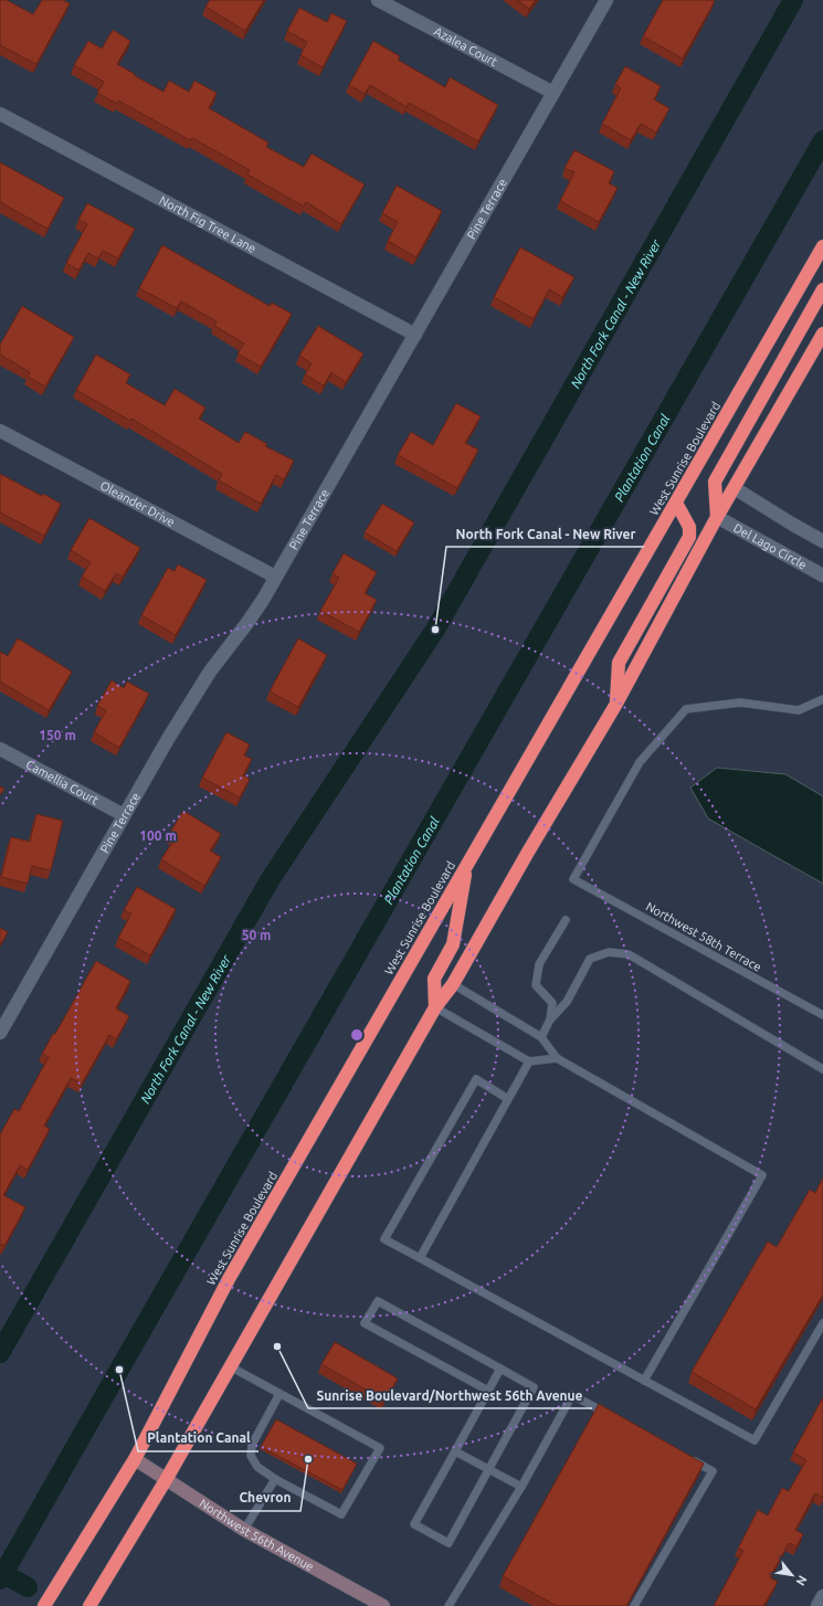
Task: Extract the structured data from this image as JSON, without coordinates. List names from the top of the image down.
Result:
{
  "streets": {
    "highway": ["West Sunrise Boulevard"],
    "street": [
      "Azalea Court",
      "Pine Terrace",
      "North Fig Tree Lane",
      "Oleander Drive",
      "Del Lago Circle",
      "Camellia Court",
      "Northwest 56th Avenue"
    ],
    "lane": ["Northwest 58th Terrace"]
  },
  "crossings": [
    ["Azalea Court", "Pine Terrace"],
    ["Pine Terrace", "North Fig Tree Lane"],
    ["Pine Terrace", "Oleander Drive"],
    ["Pine Terrace", "Camellia Court"],
    ["West Sunrise Boulevard", "Northwest 56th Avenue"]
  ],
  "water": ["North Fork Canal - New River", "Plantation Canal"],
  "places": [
    "North Fork Canal - New River",
    "Sunrise Boulevard/Northwest 56th Avenue",
    "Plantation Canal",
    "Chevron"
  ],
  "north": "bottom right",
  "rings": ["150 m", "100 m", "50 m"]
}
